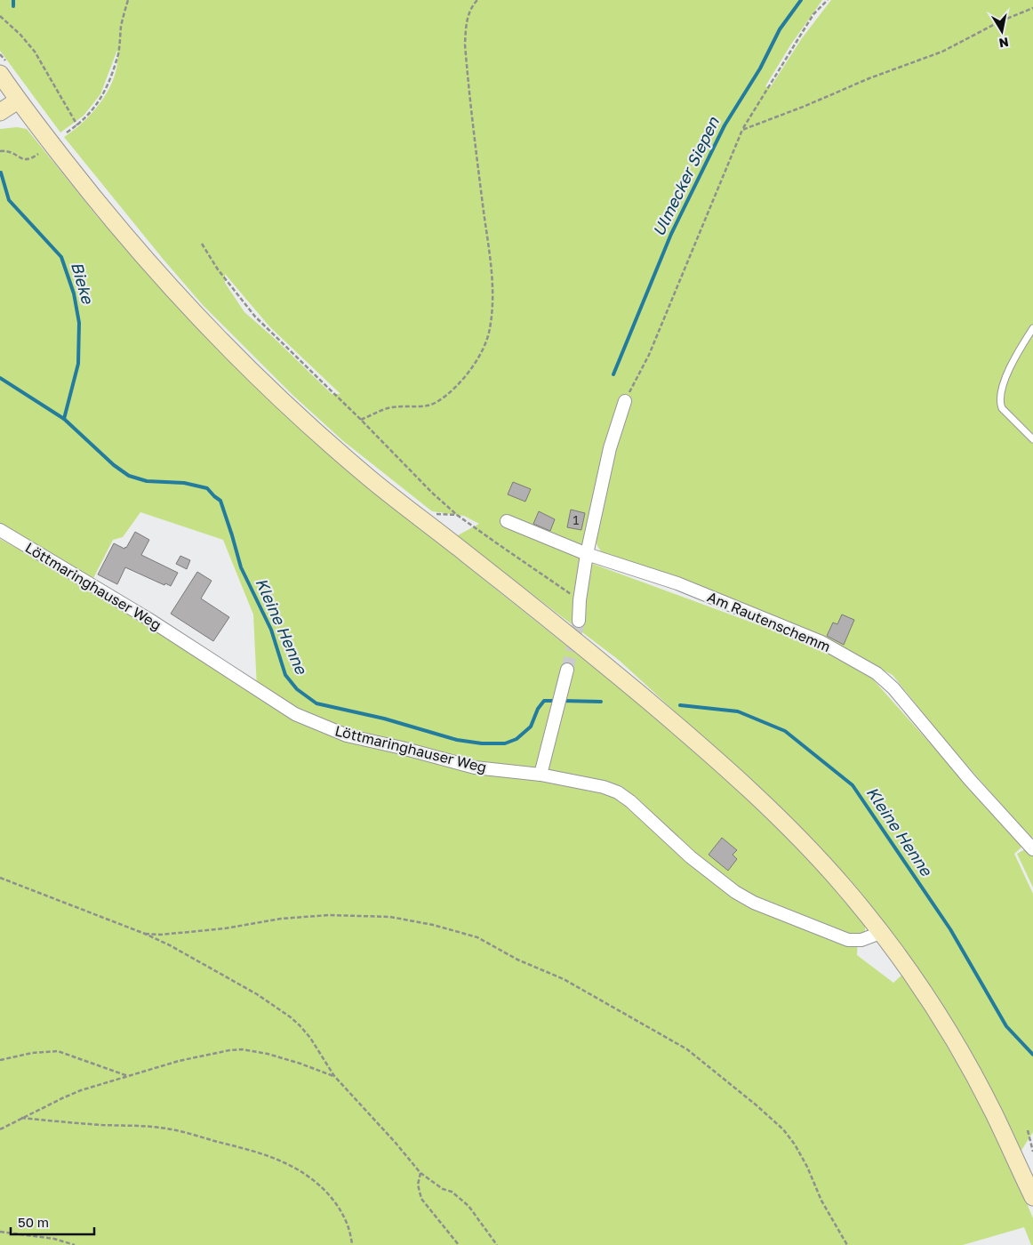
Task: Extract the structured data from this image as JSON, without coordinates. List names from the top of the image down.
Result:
{
  "streets": {
    "street": ["Löttmaringhauser Weg", "Am Rautenschemm"]
  },
  "water": ["Ulmecker Siepen", "Bieke", "Kleine Henne"],
  "house_numbers": ["1"],
  "scale_bar": "50 m",
  "north": "bottom"
}
